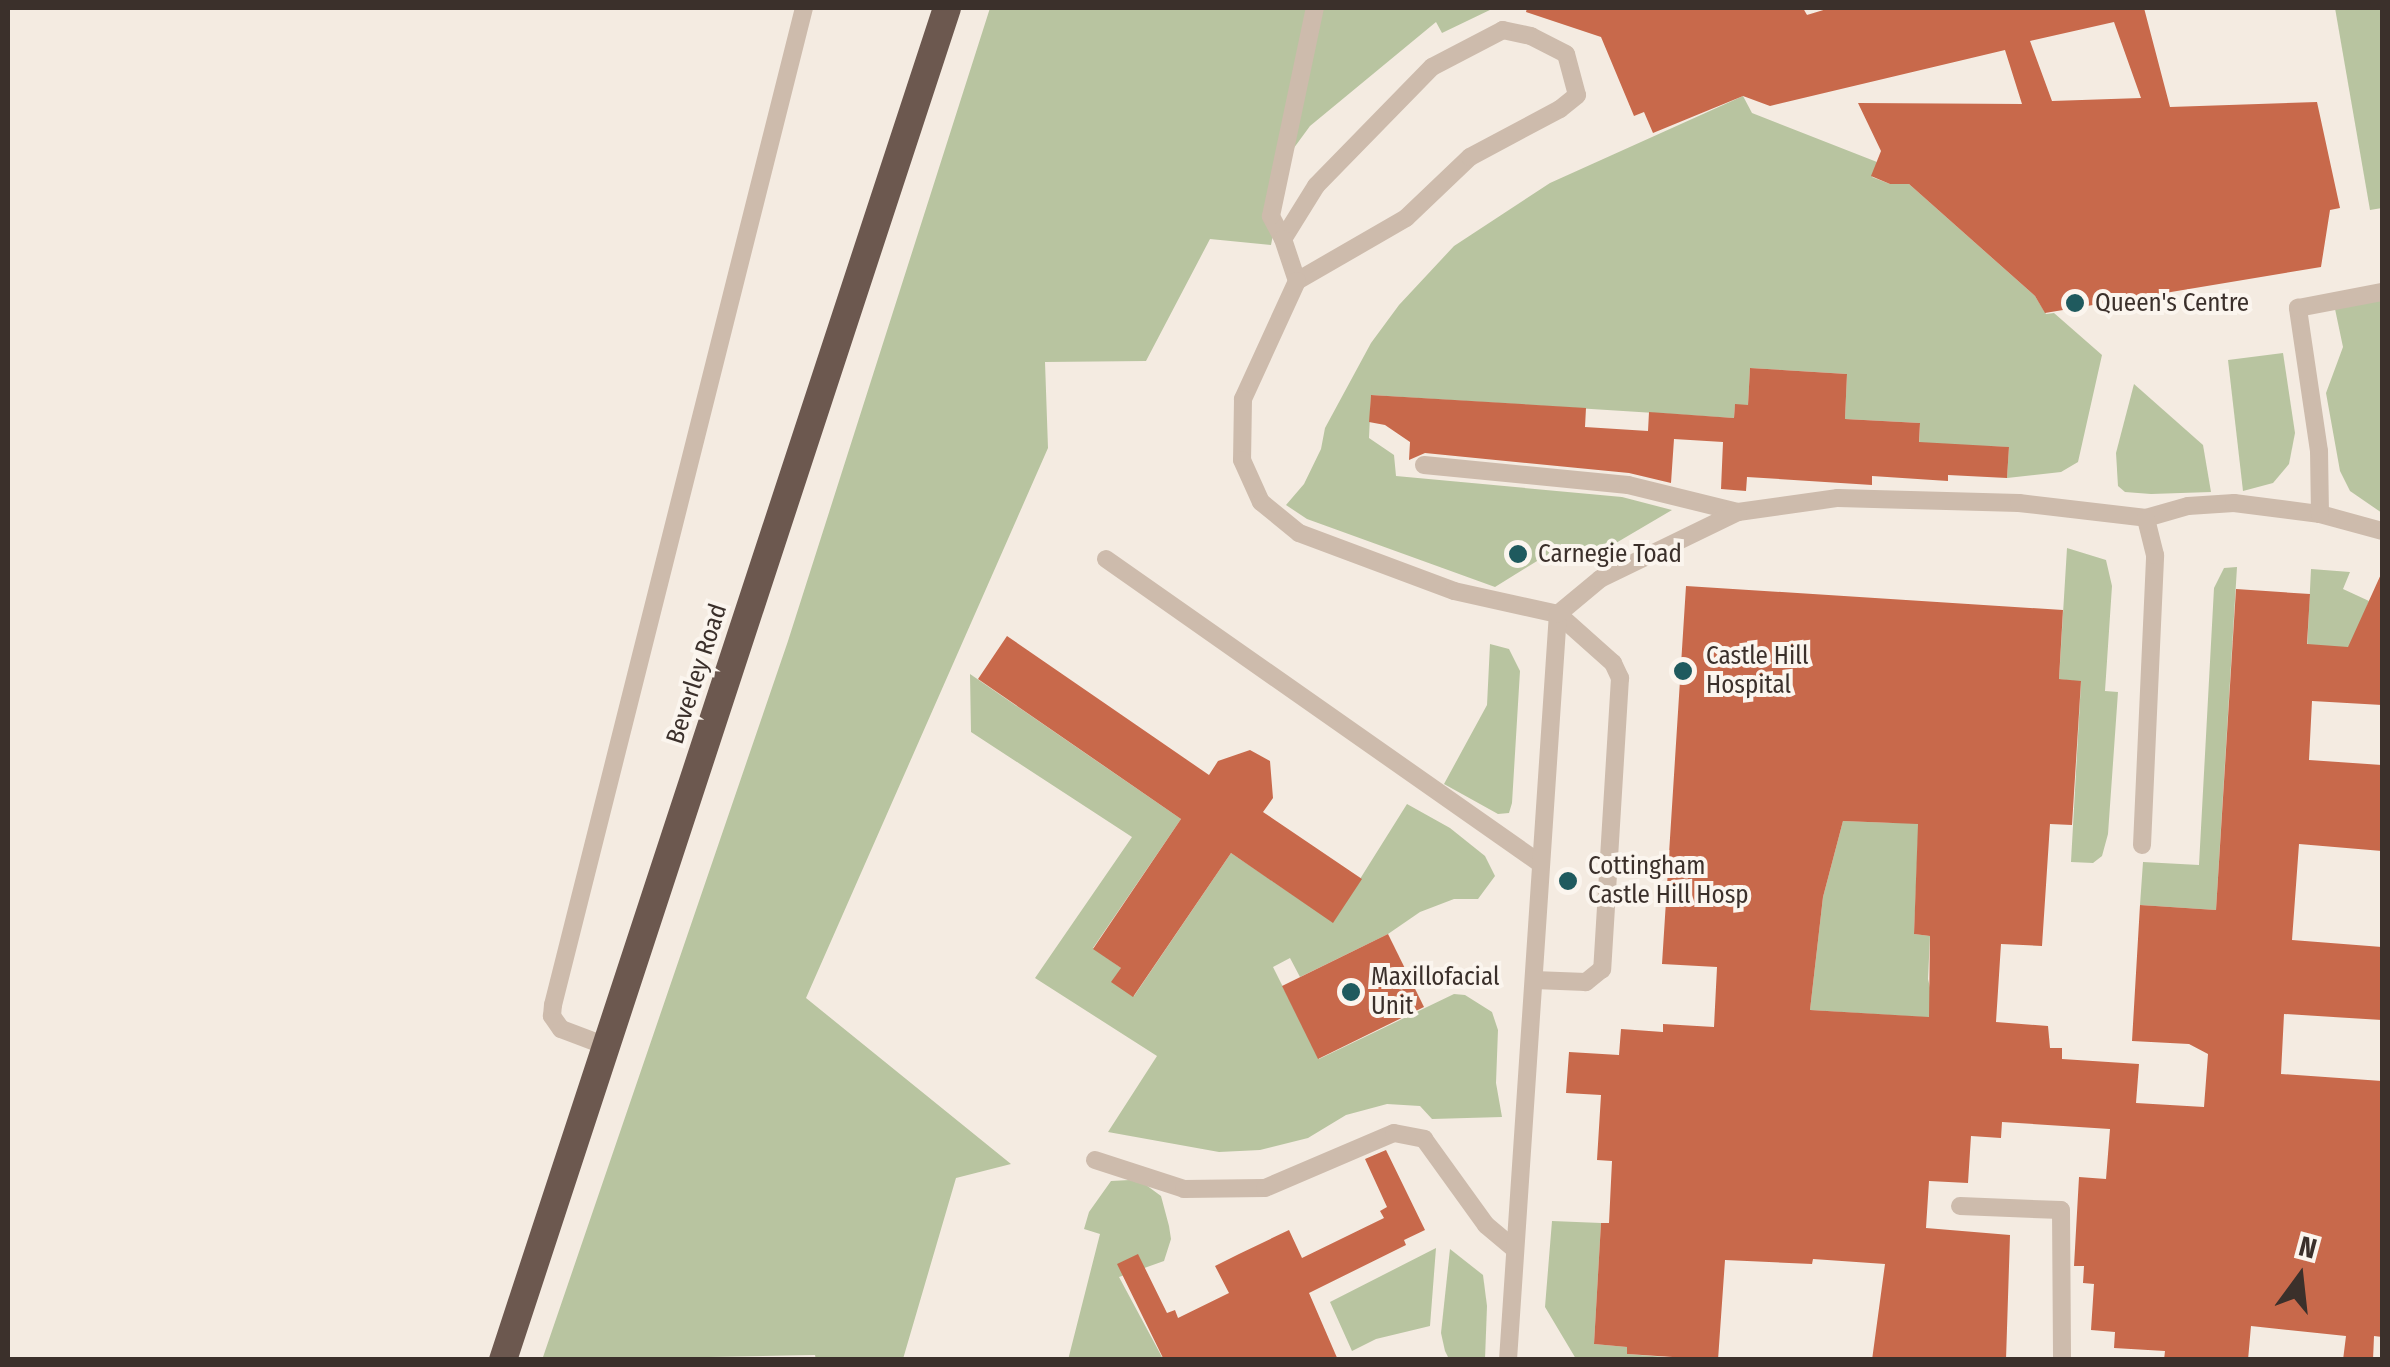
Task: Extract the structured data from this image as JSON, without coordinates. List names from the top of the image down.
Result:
{
  "streets": {
    "highway": ["Beverley Road"]
  },
  "places": [
    "Queen's Centre",
    "Carnegie Toad",
    "Castle Hill Hospital",
    "Cottingham Castle Hill Hosp",
    "Maxillofacial Unit"
  ],
  "north": "top"
}
